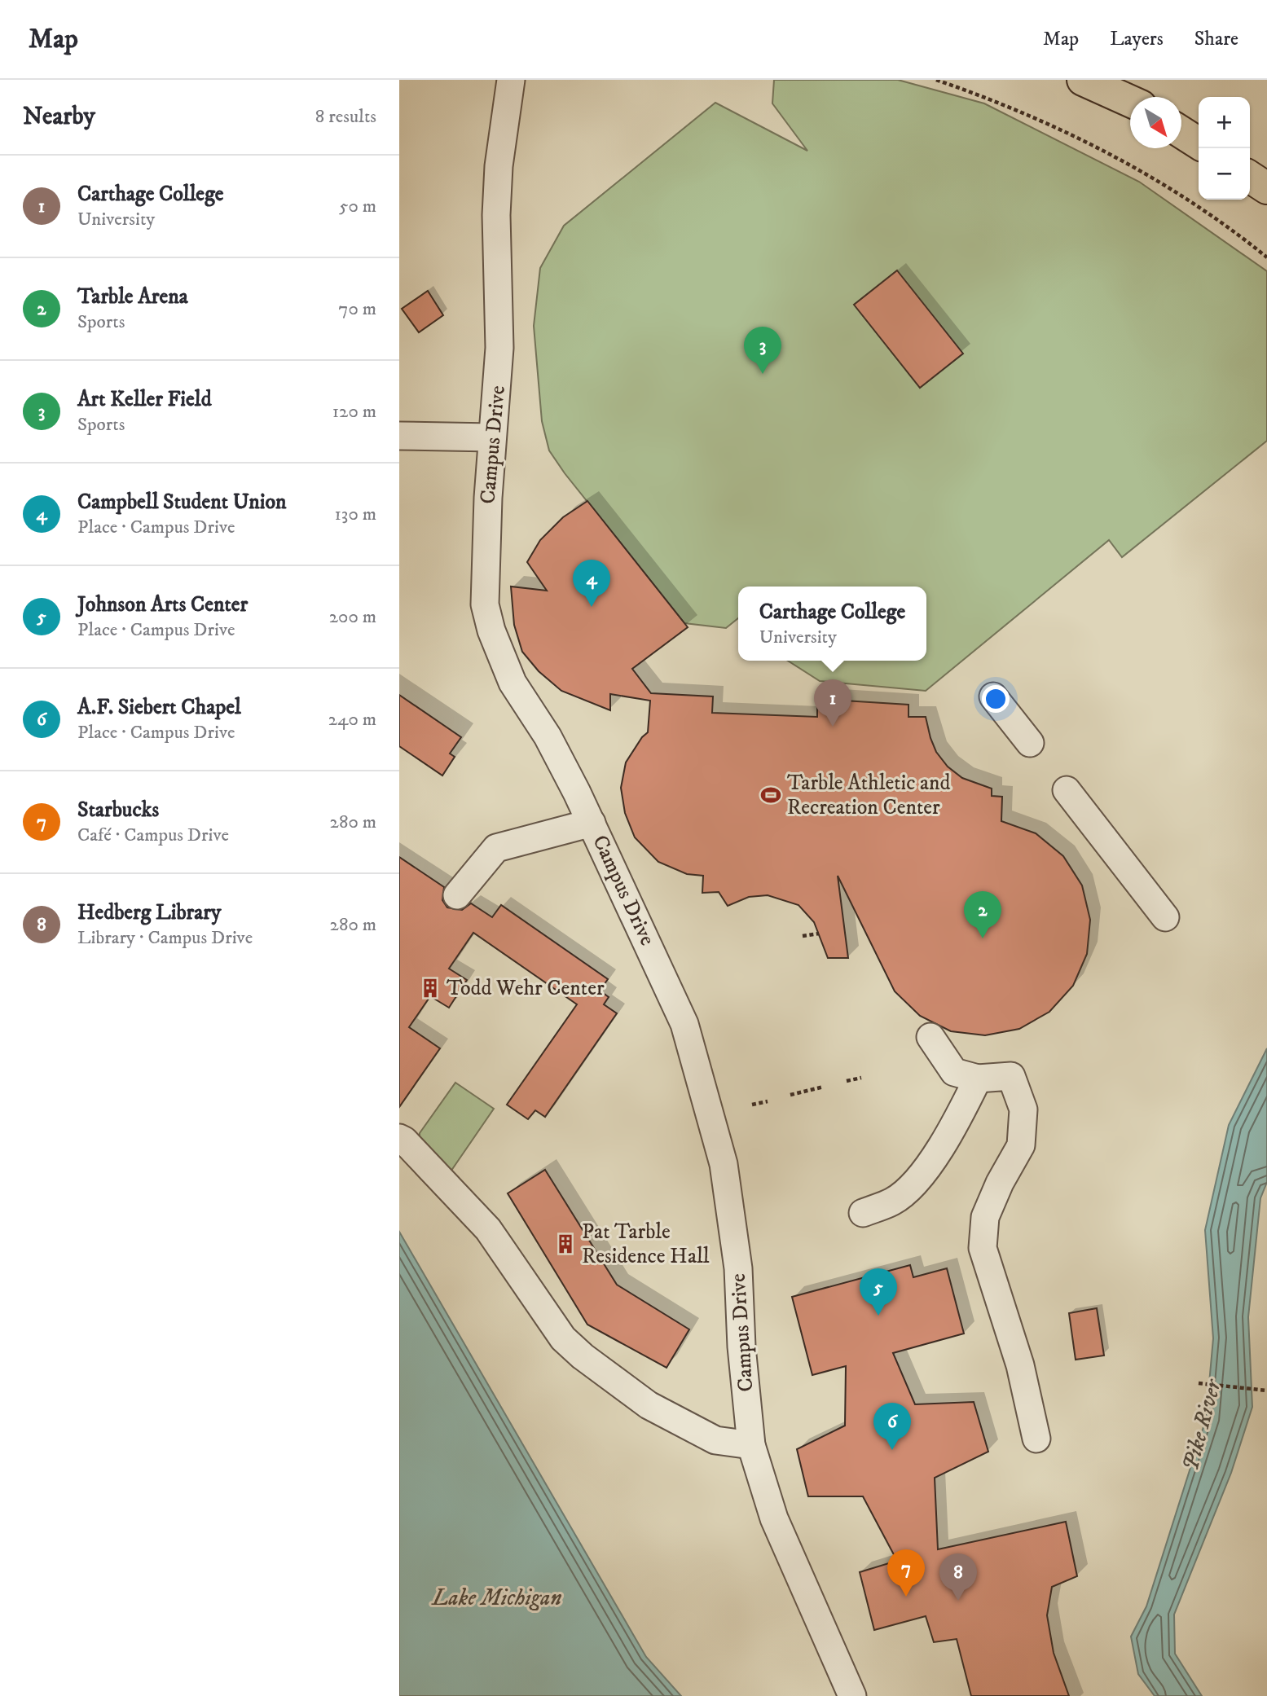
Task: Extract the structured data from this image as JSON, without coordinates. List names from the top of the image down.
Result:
{
  "streets": {
    "street": ["Campus Drive"]
  },
  "water": ["Pike River", "Lake Michigan"],
  "places": {
    "sports": ["Tarble Athletic and Recreation Center"],
    "building": ["Todd Wehr Center", "Pat Tarble Residence Hall"]
  },
  "north": "bottom right",
  "page": {
    "header": "Map",
    "nav": ["Map", "Layers", "Share"],
    "heading": ["Nearby", "8 results"],
    "map_buttons": ["+", "−"],
    "list": [
      {
        "mark": "1",
        "name": "Carthage College",
        "note": "University",
        "value": "50 m"
      },
      {
        "mark": "2",
        "name": "Tarble Arena",
        "note": "Sports",
        "value": "70 m"
      },
      {
        "mark": "3",
        "name": "Art Keller Field",
        "note": "Sports",
        "value": "120 m"
      },
      {
        "mark": "4",
        "name": "Campbell Student Union",
        "note": "Place · Campus Drive",
        "value": "130 m"
      },
      {
        "mark": "5",
        "name": "Johnson Arts Center",
        "note": "Place · Campus Drive",
        "value": "200 m"
      },
      {
        "mark": "6",
        "name": "A.F. Siebert Chapel",
        "note": "Place · Campus Drive",
        "value": "240 m"
      },
      {
        "mark": "7",
        "name": "Starbucks",
        "note": "Café · Campus Drive",
        "value": "280 m"
      },
      {
        "mark": "8",
        "name": "Hedberg Library",
        "note": "Library · Campus Drive",
        "value": "280 m"
      }
    ],
    "pins": [
      "3",
      "4",
      "1",
      "2",
      "5",
      "6",
      "7",
      "8"
    ],
    "popup": ["Carthage College", "University"]
  }
}
